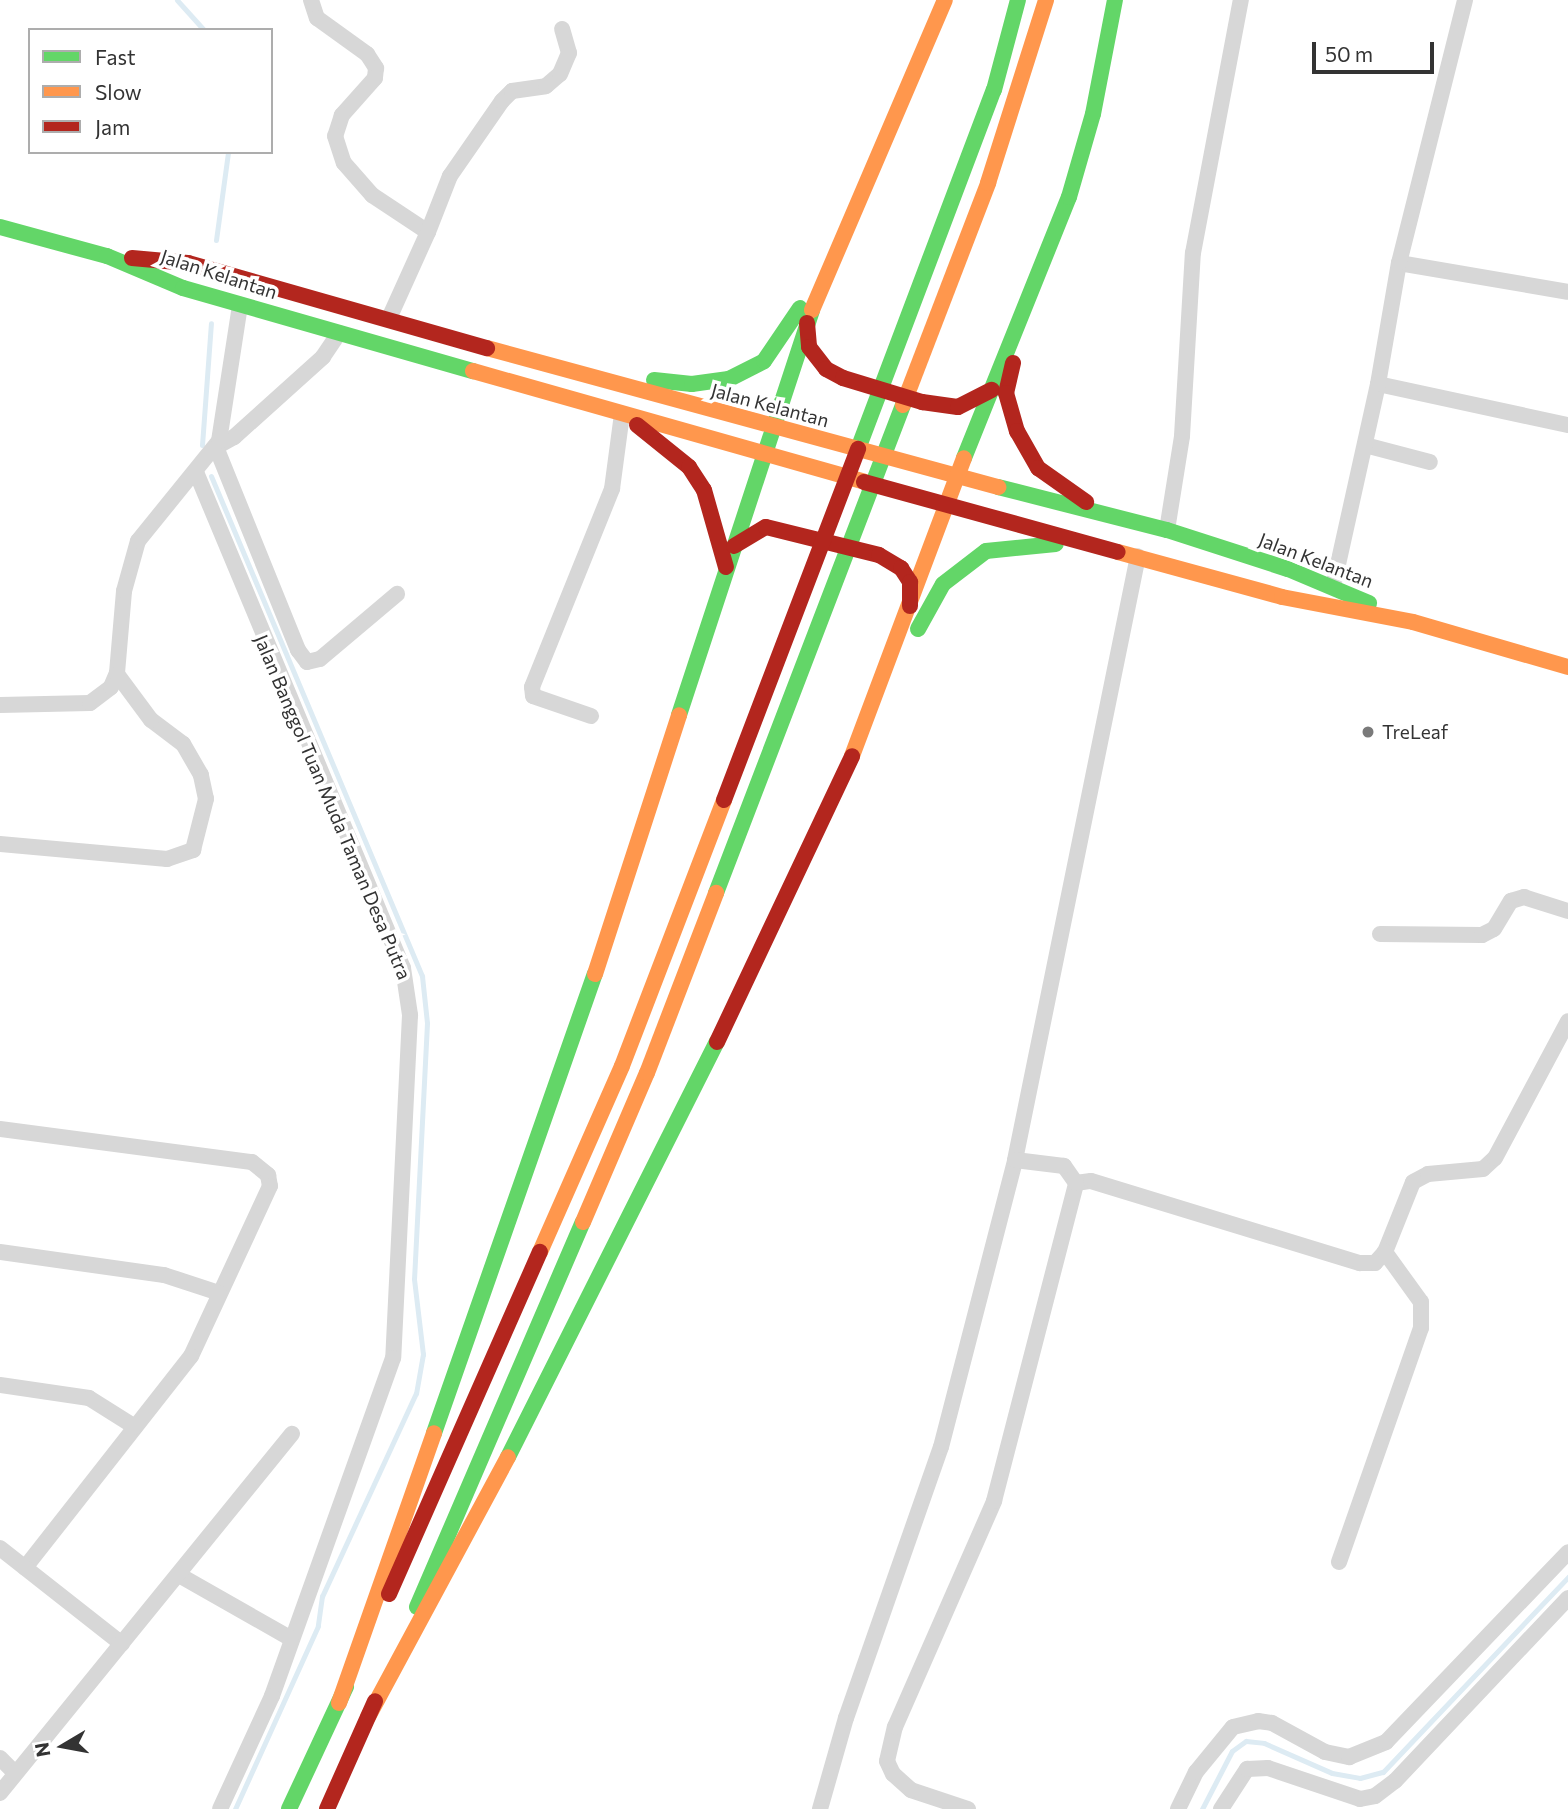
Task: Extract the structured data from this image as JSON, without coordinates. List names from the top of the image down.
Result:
{
  "streets": {
    "main road": ["Jalan Kelantan"],
    "street": ["Jalan Banggol Tuan Muda Taman Desa Putra"]
  },
  "places": ["TreLeaf"],
  "legend": ["Fast", "Slow", "Jam"],
  "scale_bar": "50 m",
  "north": "left"
}
